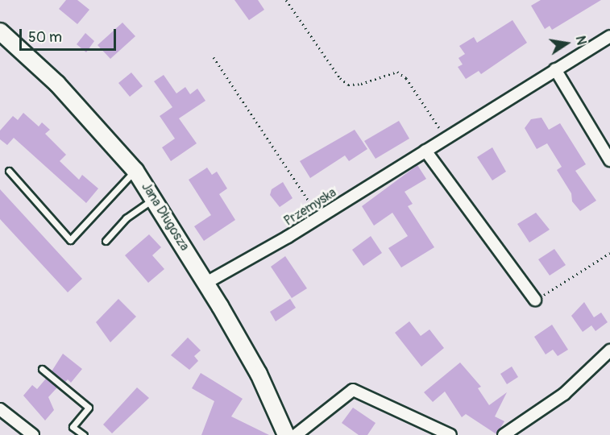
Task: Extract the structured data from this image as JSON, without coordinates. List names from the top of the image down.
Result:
{
  "streets": {
    "street": ["Przemyska", "Jana Długosza"]
  },
  "crossings": [
    ["Przemyska", "Jana Długosza"]
  ],
  "scale_bar": "50 m",
  "north": "right"
}
